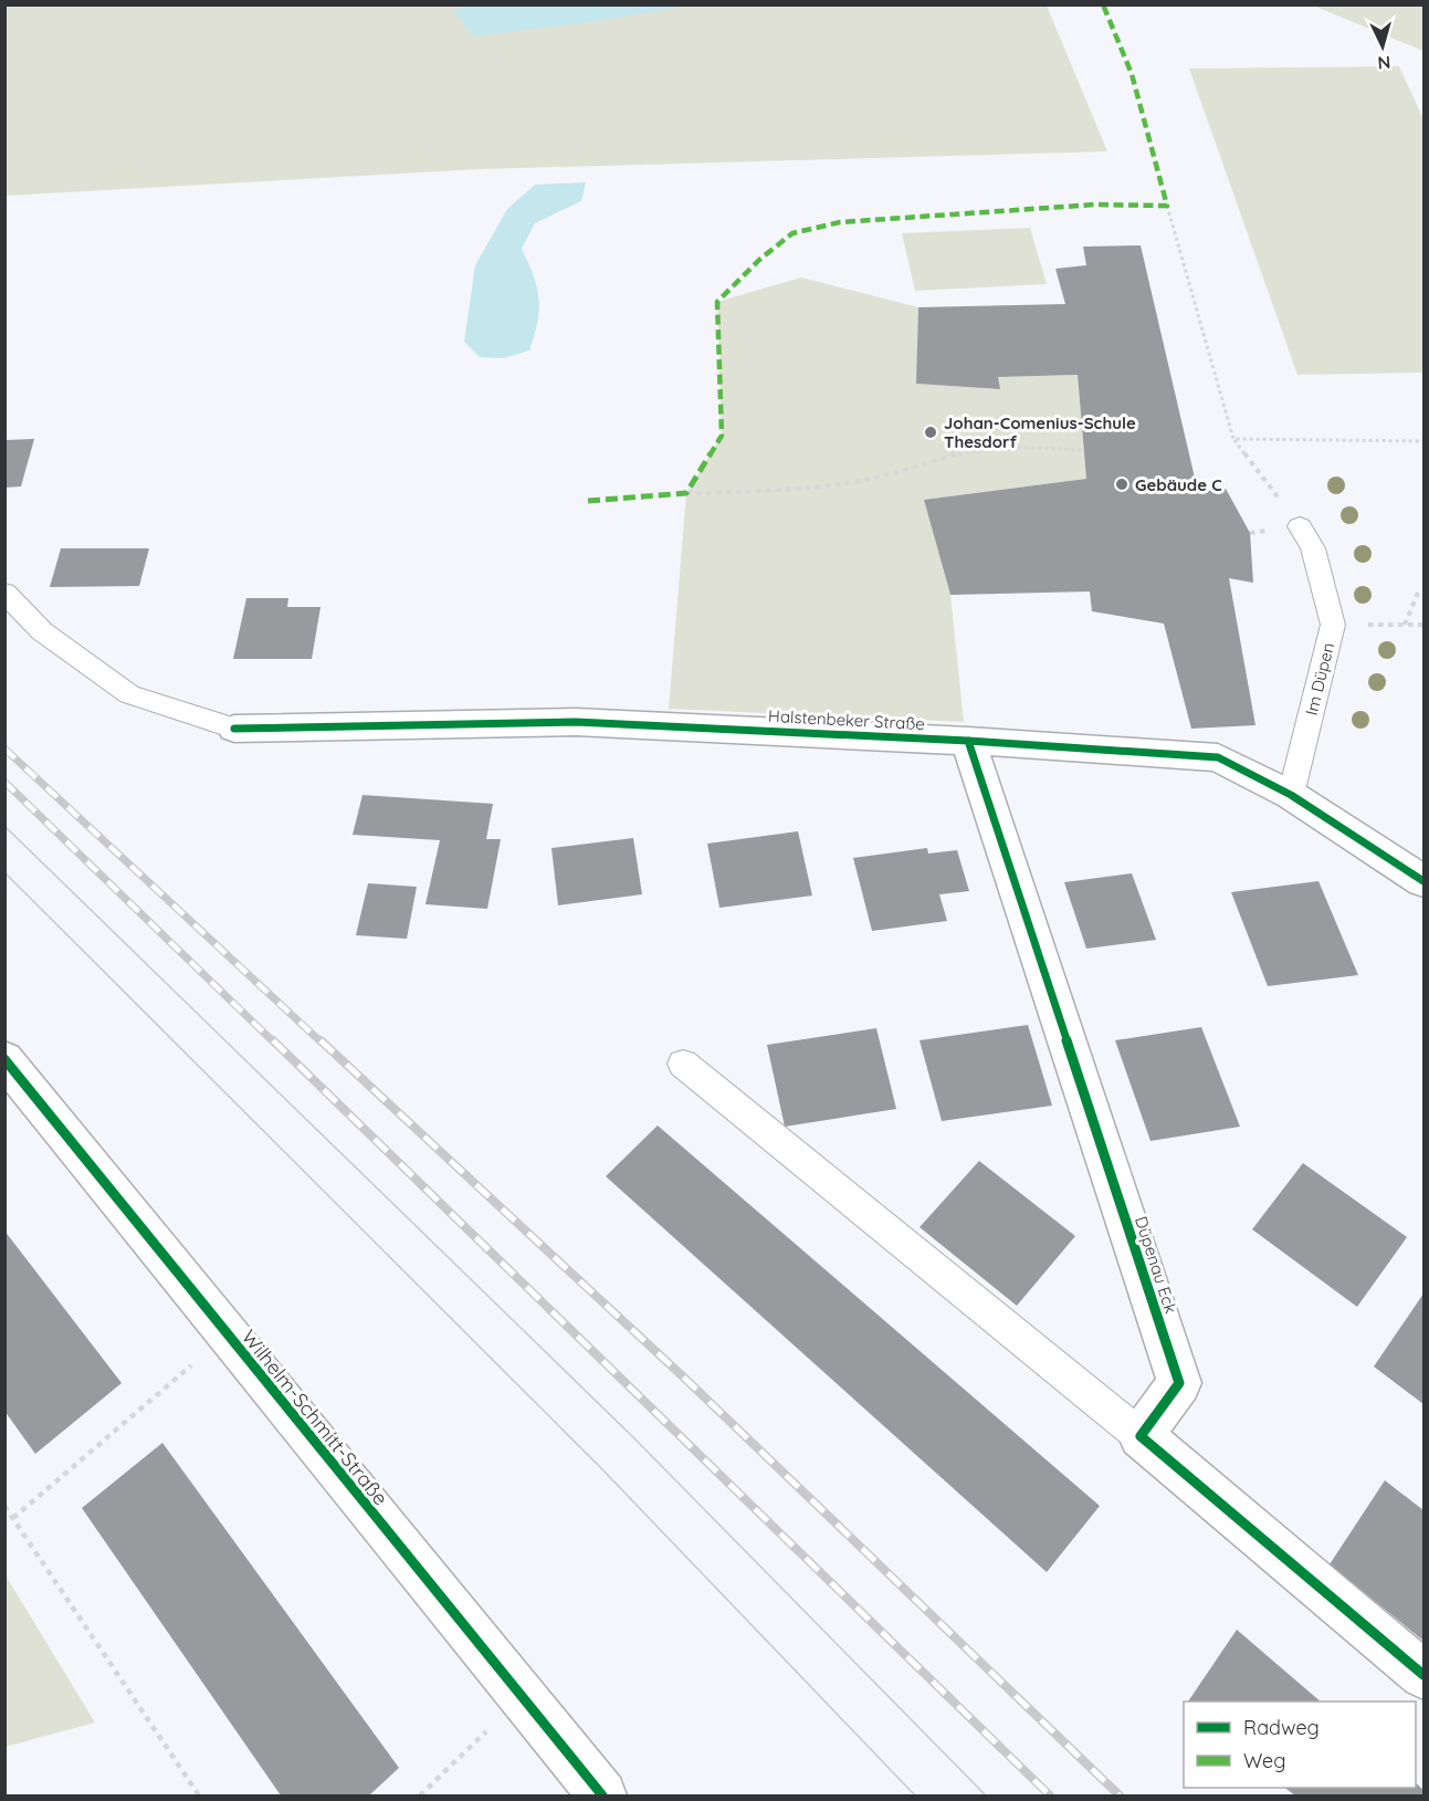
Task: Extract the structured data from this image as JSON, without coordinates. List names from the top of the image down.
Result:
{
  "streets": {
    "street": ["Halstenbeker Straße", "Düpenau Eck", "Wilhelm-Schmitt-Straße"],
    "lane": ["Im Düpen"]
  },
  "crossings": [
    ["Im Düpen", "Halstenbeker Straße"],
    ["Halstenbeker Straße", "Düpenau Eck"]
  ],
  "places": ["Johan-Comenius-Schule Thesdorf", "Gebäude C"],
  "legend": ["Radweg", "Weg"],
  "north": "bottom"
}
